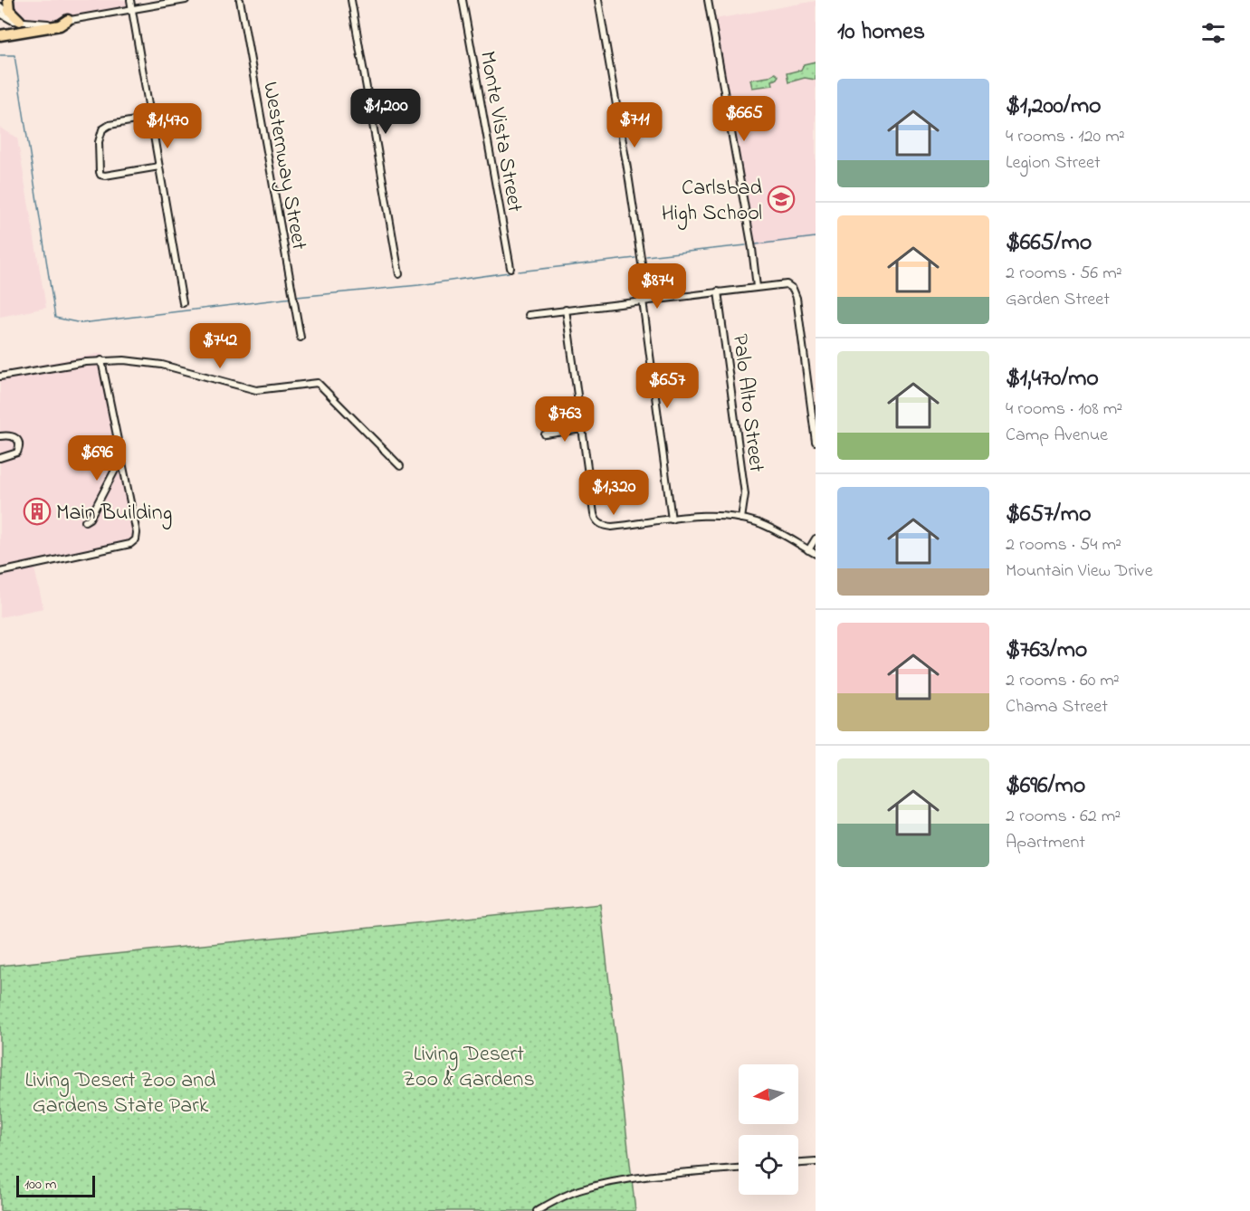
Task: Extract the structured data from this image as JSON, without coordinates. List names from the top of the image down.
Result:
{
  "streets": {
    "street": ["Monte Vista Street", "Westernway Street", "Palo Alto Street"]
  },
  "parks": ["Living Desert Zoo & Gardens", "Living Desert Zoo and Gardens State Park"],
  "places": {
    "school or university": ["Carlsbad High School"],
    "building": ["Main Building"]
  },
  "scale_bar": "100 m",
  "north": "left",
  "page": {
    "heading": "10 homes",
    "list": [
      {
        "name": "$1,200/mo",
        "note": "4 rooms · 120 m² · Legion Street"
      },
      {
        "name": "$665/mo",
        "note": "2 rooms · 56 m² · Garden Street"
      },
      {
        "name": "$1,470/mo",
        "note": "4 rooms · 108 m² · Camp Avenue"
      },
      {
        "name": "$657/mo",
        "note": "2 rooms · 54 m² · Mountain View Drive"
      },
      {
        "name": "$763/mo",
        "note": "2 rooms · 60 m² · Chama Street"
      },
      {
        "name": "$696/mo",
        "note": "2 rooms · 62 m² · Apartment"
      }
    ],
    "price": [
      "$1,200",
      "$665",
      "$711",
      "$1,470",
      "$874",
      "$742",
      "$657",
      "$763",
      "$696",
      "$1,320"
    ],
    "scale": "100 m"
  }
}
